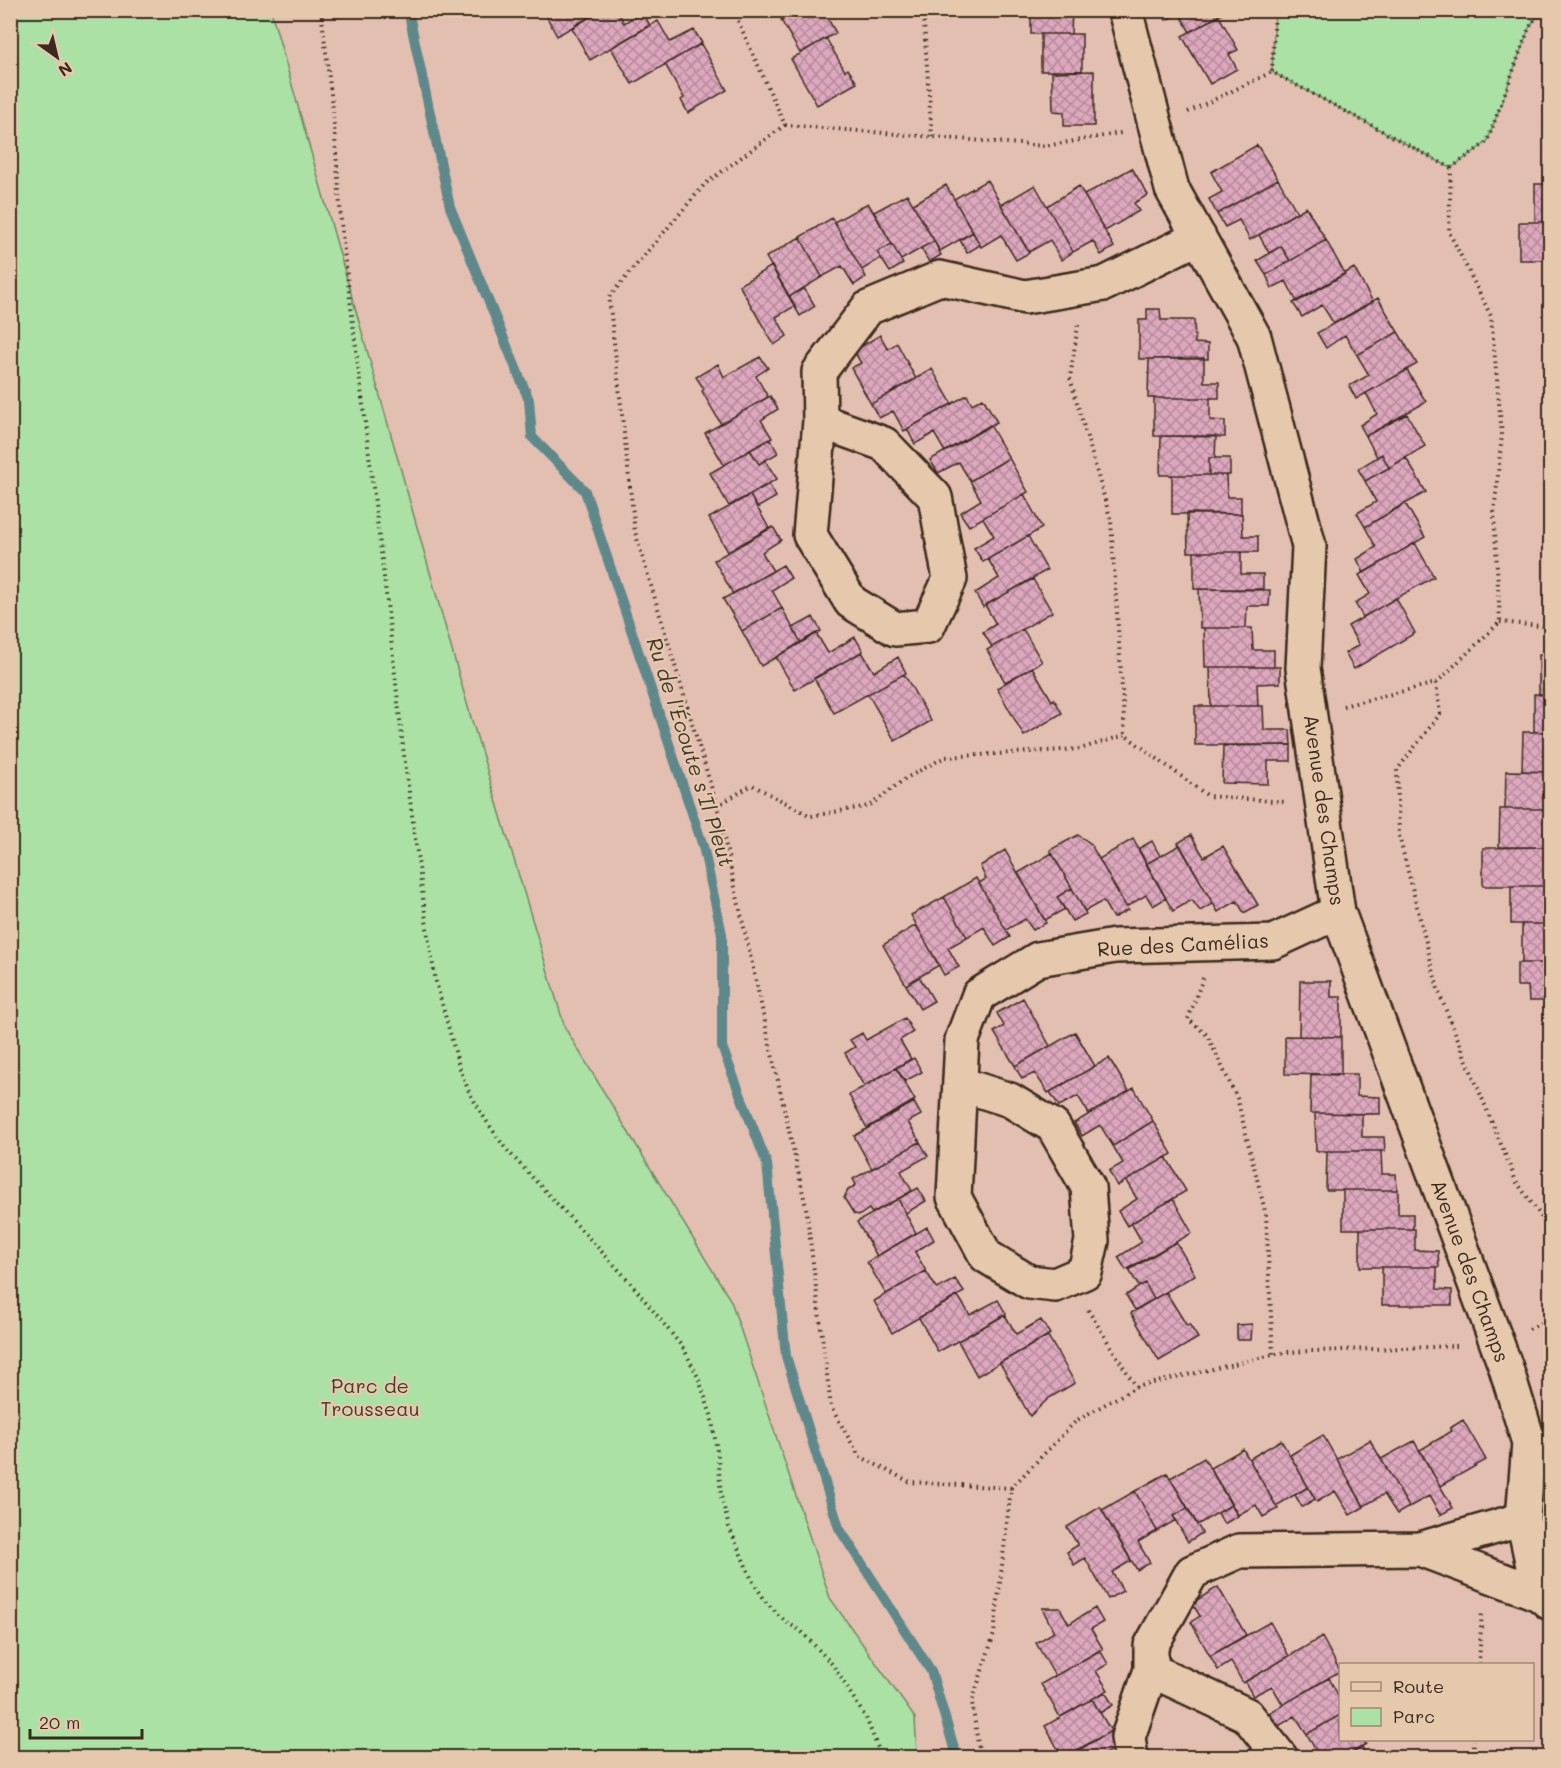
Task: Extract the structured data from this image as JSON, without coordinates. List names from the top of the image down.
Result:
{
  "streets": {
    "street": ["Avenue des Champs", "Rue des Camélias"]
  },
  "crossings": [
    ["Avenue des Champs", "Rue des Camélias"]
  ],
  "water": ["Ru de l'Écoute s'Il Pleut"],
  "parks": ["Parc de Trousseau"],
  "legend": ["Route", "Parc"],
  "scale_bar": "20 m",
  "north": "bottom right"
}
